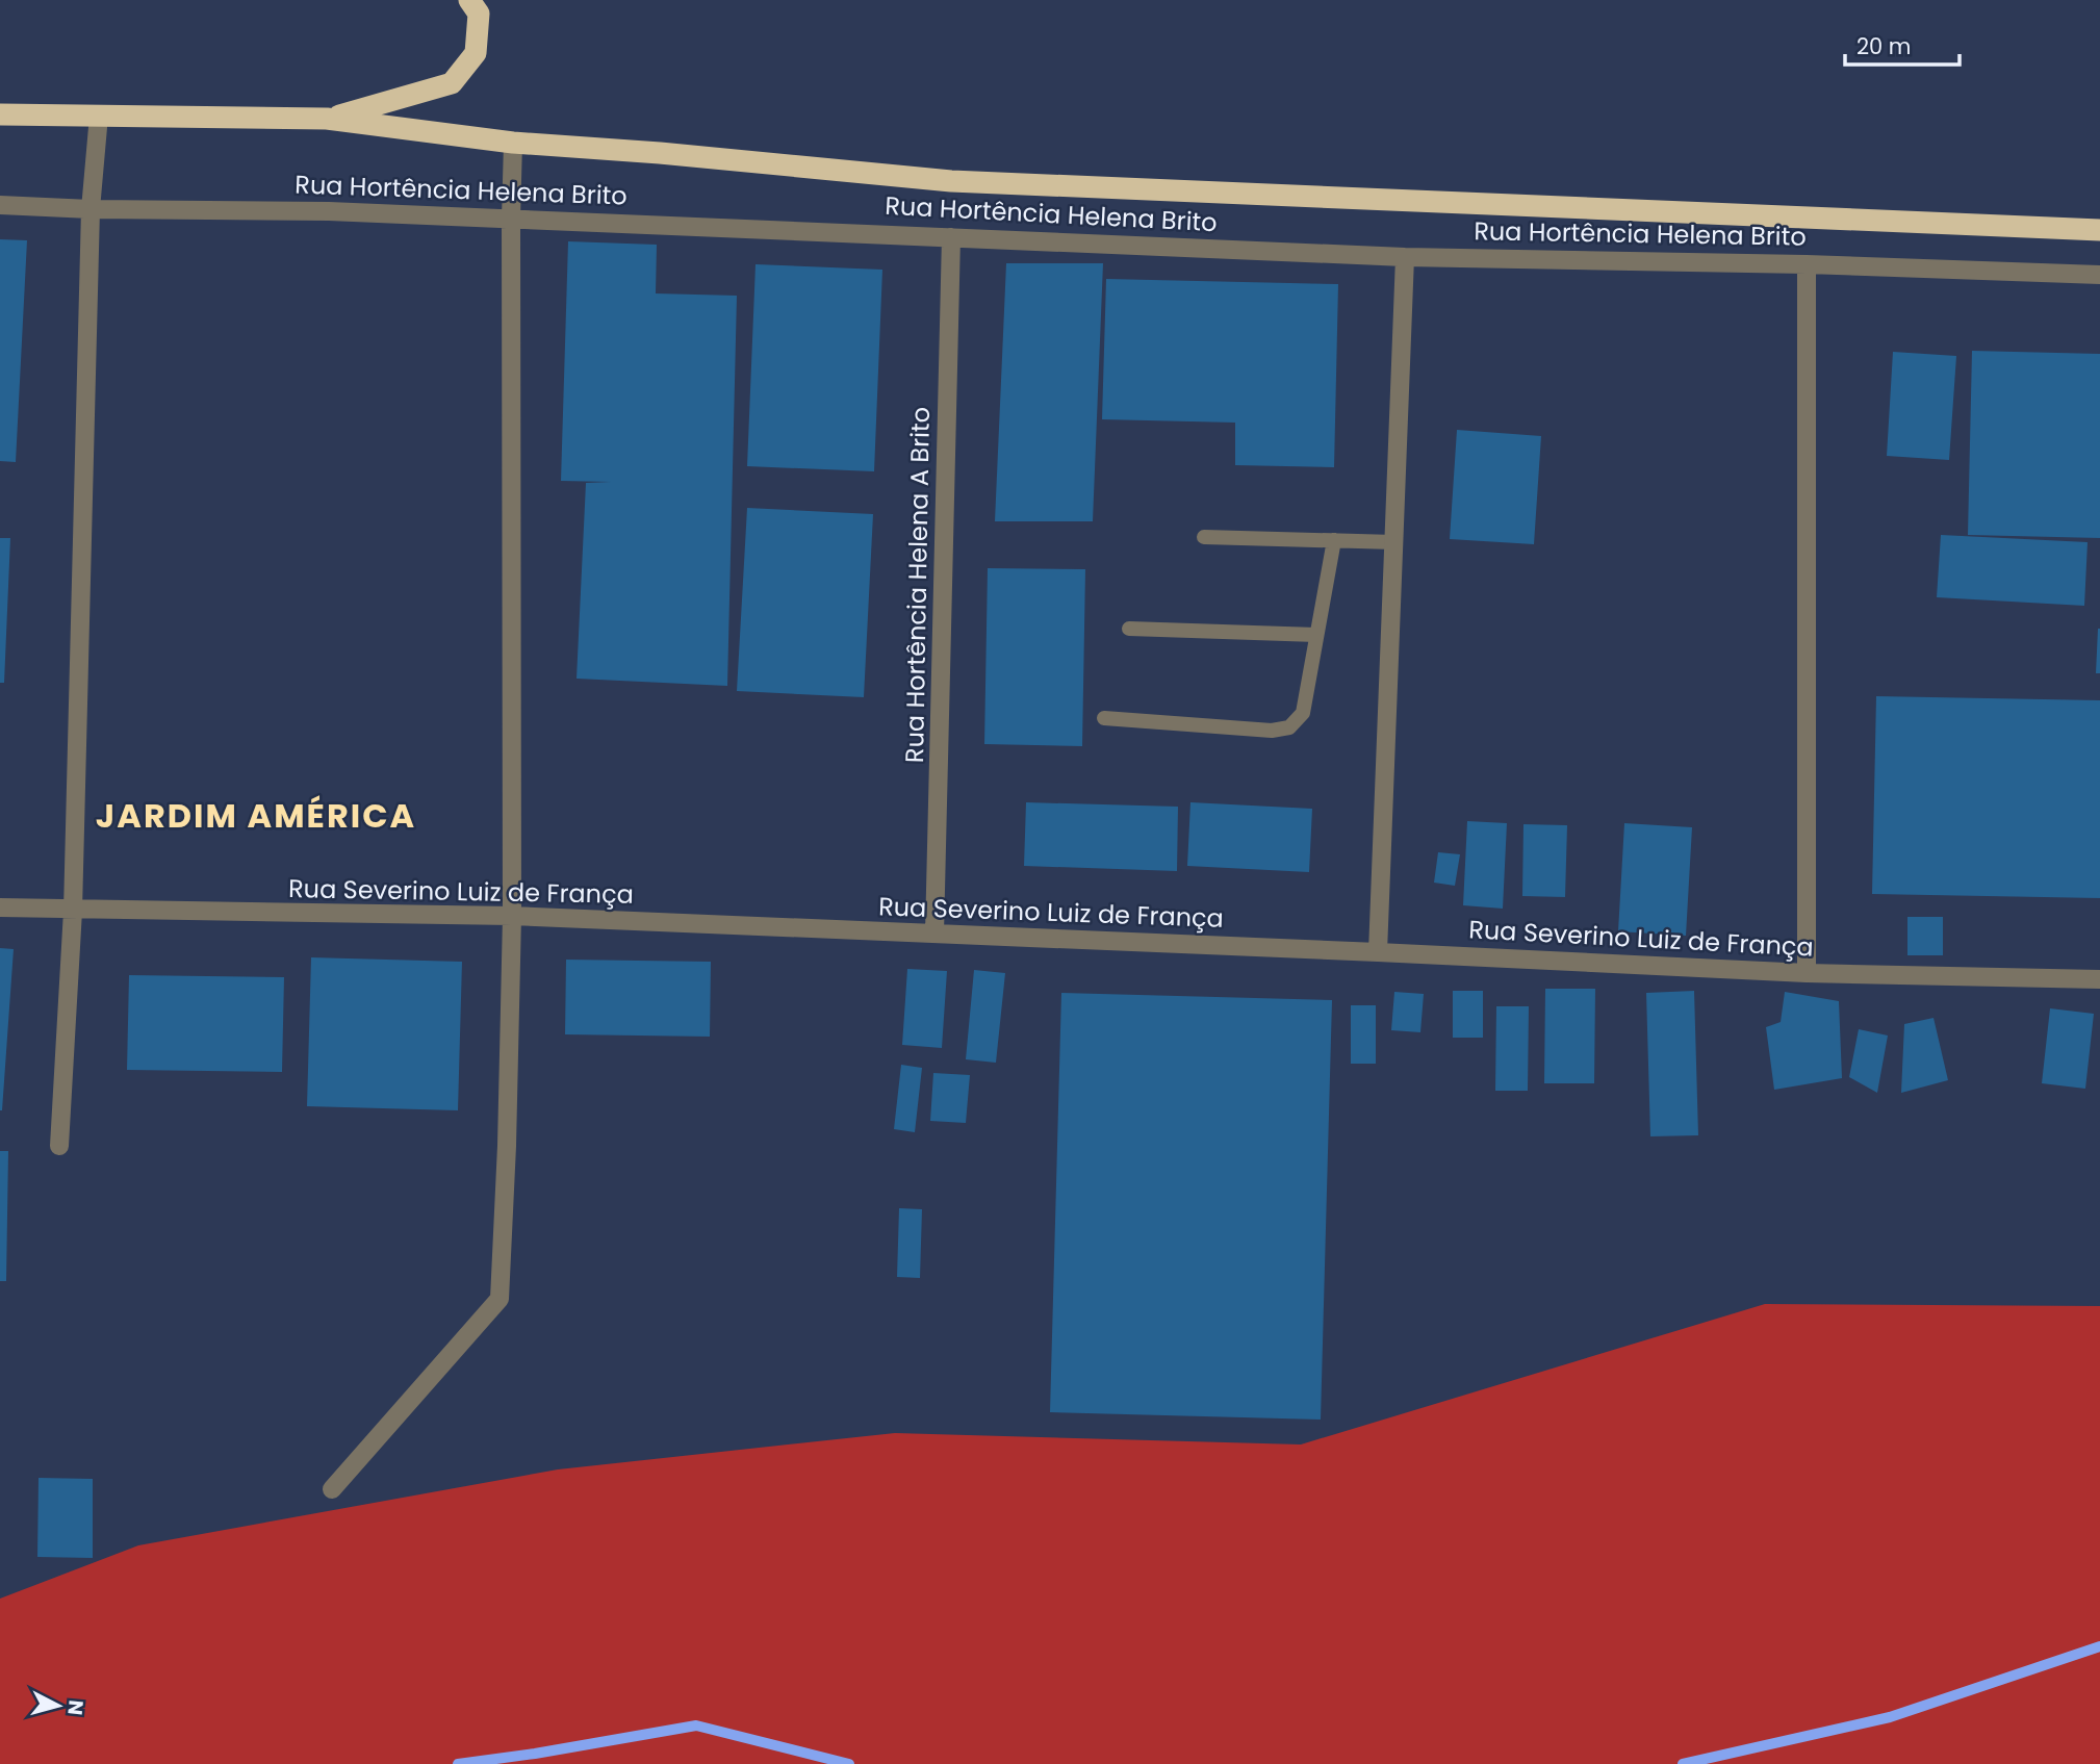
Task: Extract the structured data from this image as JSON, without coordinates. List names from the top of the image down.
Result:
{
  "streets": {
    "highway": ["Rua Hortência Helena Brito"],
    "street": ["Rua Hortência Helena A Brito", "Rua Severino Luiz de França"]
  },
  "crossings": [
    ["Rua Hortência Helena Brito", "Rua Hortência Helena A Brito"],
    ["Rua Hortência Helena A Brito", "Rua Severino Luiz de França"]
  ],
  "districts": ["JARDIM AMÉRICA"],
  "scale_bar": "20 m",
  "north": "right"
}
